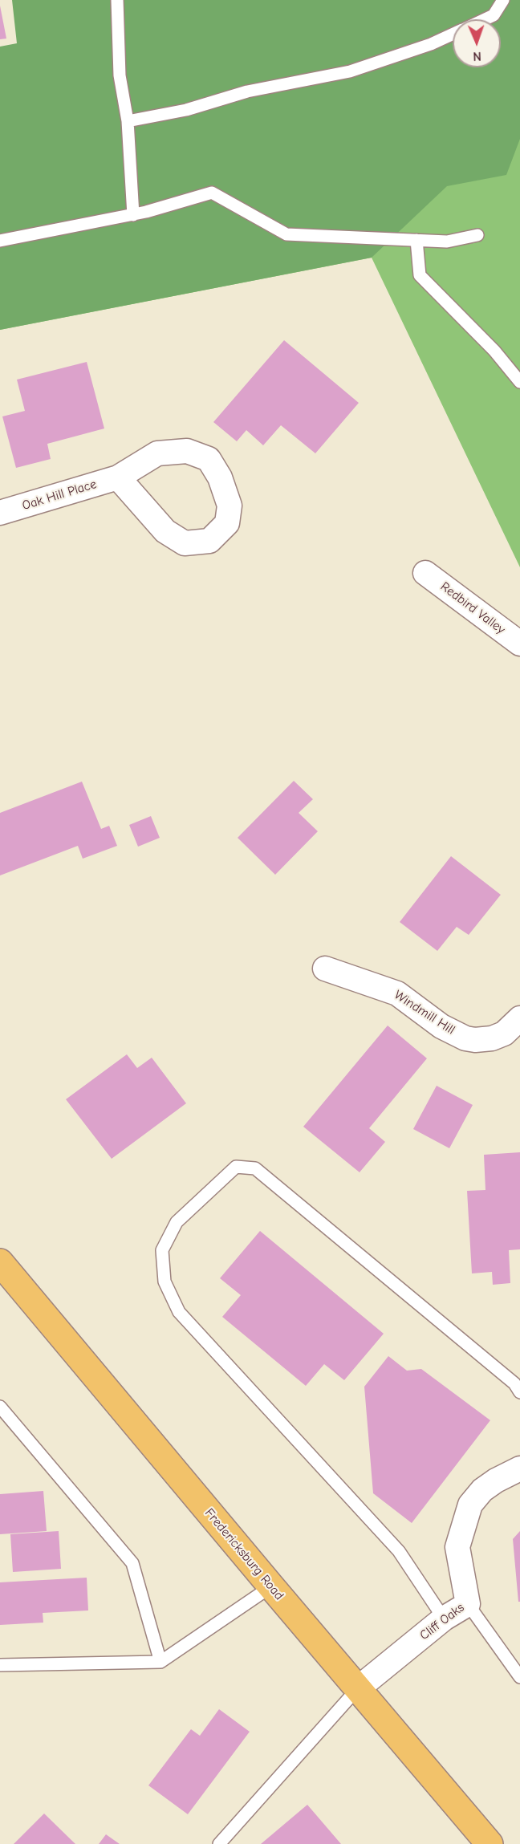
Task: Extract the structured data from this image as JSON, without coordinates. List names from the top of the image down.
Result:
{
  "streets": {
    "main road": ["Fredericksburg Road"],
    "street": [
      "Oak Hill Place",
      "Redbird Valley",
      "Windmill Hill",
      "Cliff Oaks"
    ]
  },
  "crossings": [
    ["Fredericksburg Road", "Cliff Oaks"]
  ],
  "north": "bottom"
}
